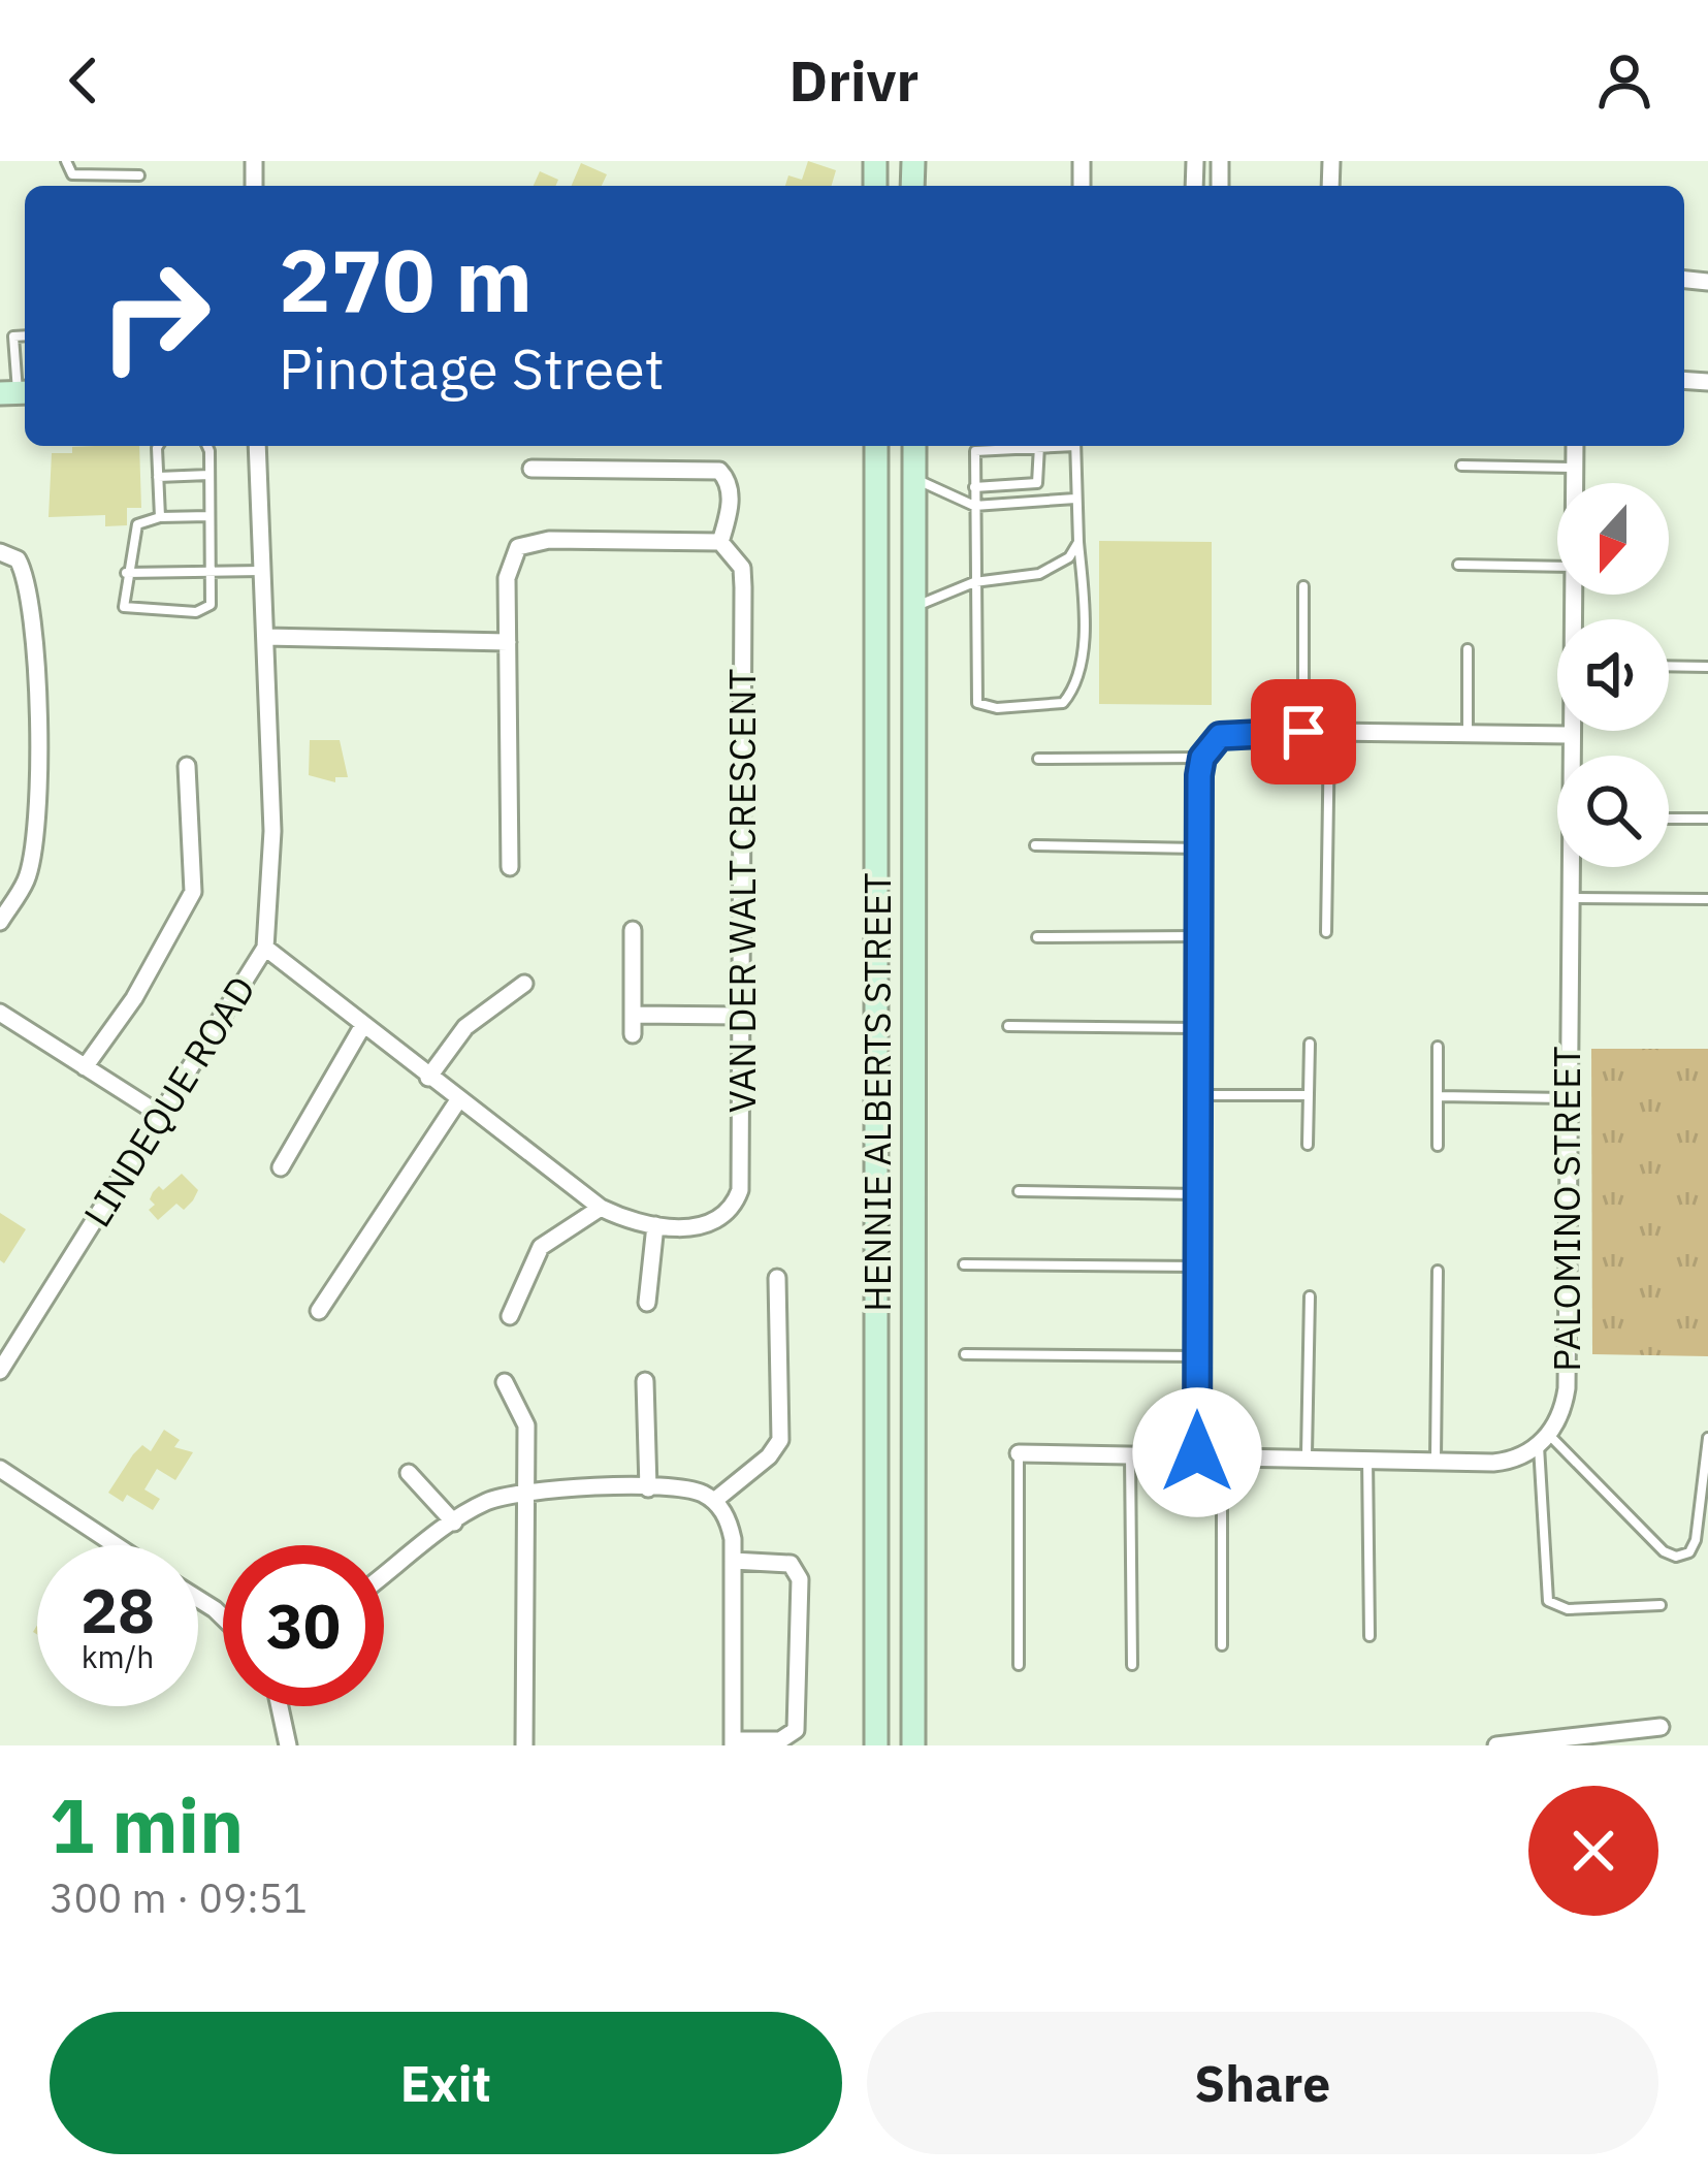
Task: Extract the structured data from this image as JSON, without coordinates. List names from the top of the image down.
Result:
{
  "streets": {
    "street": [
      "VAN DER WALT CRESCENT",
      "HENNIE ALBERTS STREET",
      "LINDEQUE ROAD",
      "PALOMINO STREET"
    ]
  },
  "crossings": [
    ["VAN DER WALT CRESCENT", "LINDEQUE ROAD"]
  ],
  "north": "bottom",
  "page": {
    "header": "Drivr",
    "turn": ["270 m", "Pinotage Street"],
    "speed": "28 km/h",
    "limit": "30",
    "heading": ["1 min", "300 m · 09:51"],
    "buttons": ["Exit", "Share"]
  }
}
